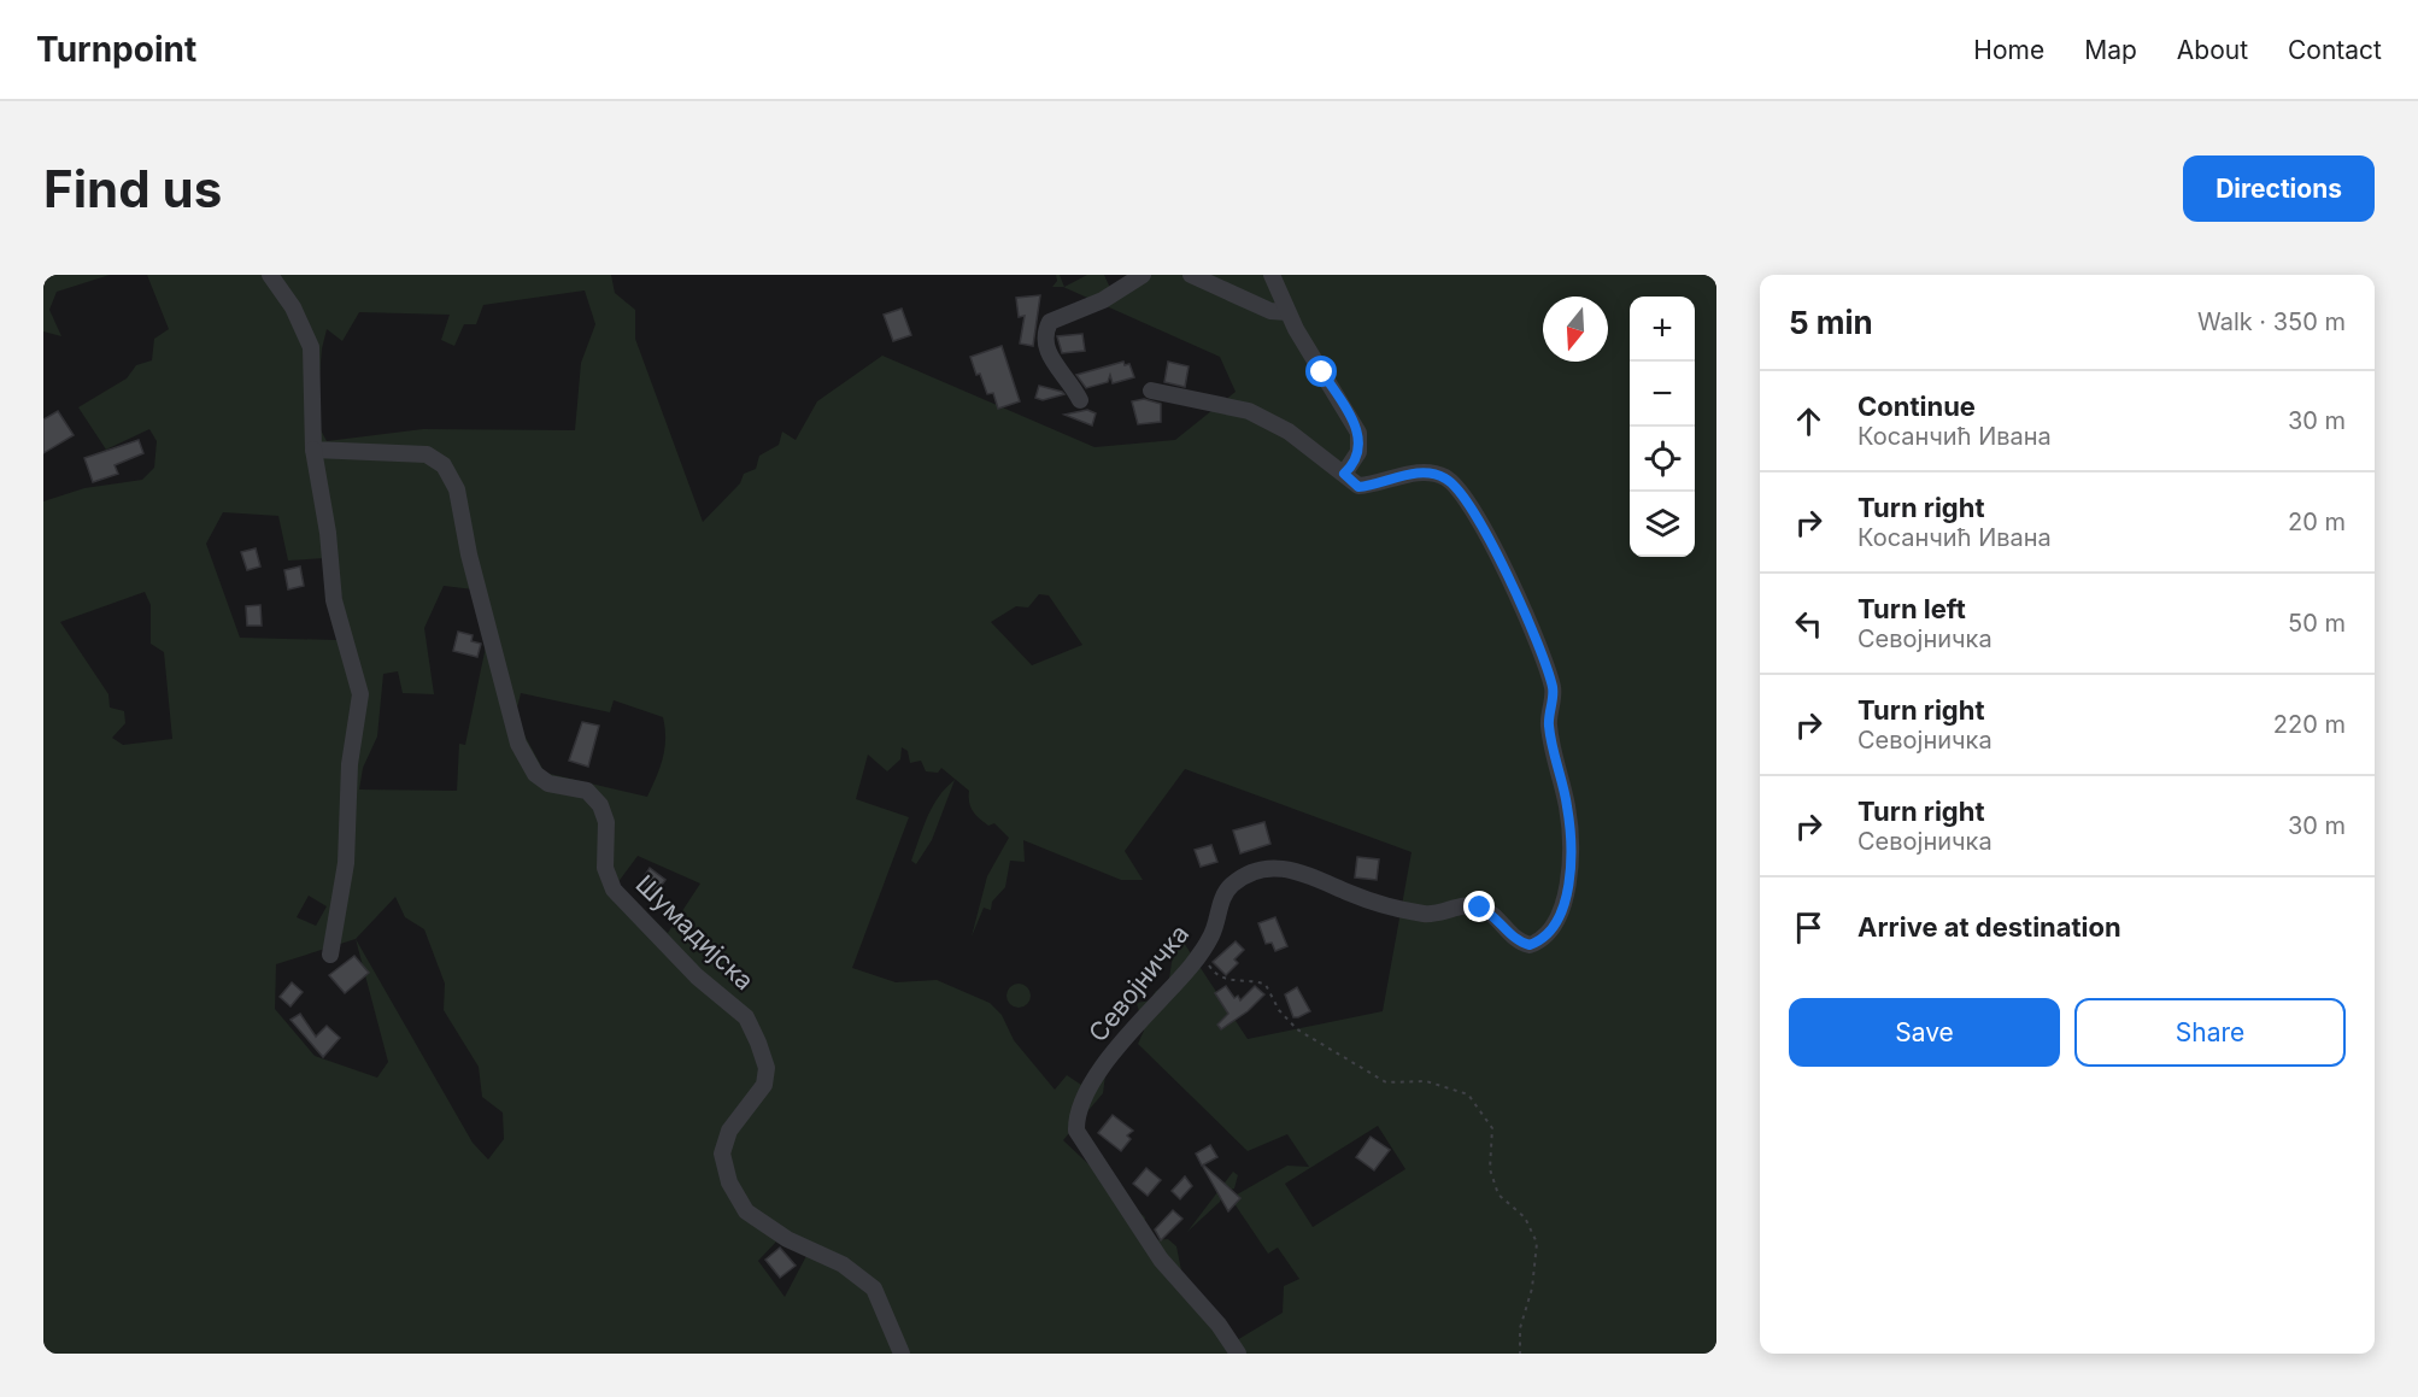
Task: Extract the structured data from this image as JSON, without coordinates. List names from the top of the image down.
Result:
{
  "streets": {
    "street": ["Шумадијска", "Севојничка"]
  },
  "north": "bottom",
  "page": {
    "header": "Turnpoint",
    "nav": [
      "Home",
      "Map",
      "About",
      "Contact"
    ],
    "buttons": [
      "Directions",
      ["Save", "Share"]
    ],
    "title": "Find us",
    "heading": ["5 min", "Walk · 350 m"],
    "map_buttons": ["+", "−"],
    "list": [
      ["Continue", "Косанчић Ивана", "30 m"],
      ["Turn right", "Косанчић Ивана", "20 m"],
      ["Turn left", "Севојничка", "50 m"],
      ["Turn right", "Севојничка", "220 m"],
      ["Turn right", "Севојничка", "30 m"],
      "Arrive at destination"
    ]
  }
}
